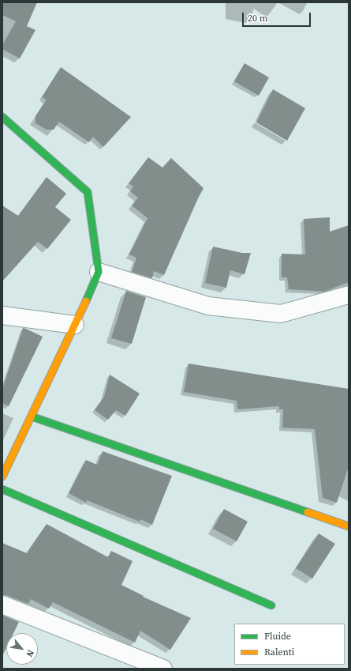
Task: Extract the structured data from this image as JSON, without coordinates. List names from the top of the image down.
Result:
{
  "legend": ["Fluide", "Ralenti"],
  "scale_bar": "20 m",
  "north": "bottom right"
}
